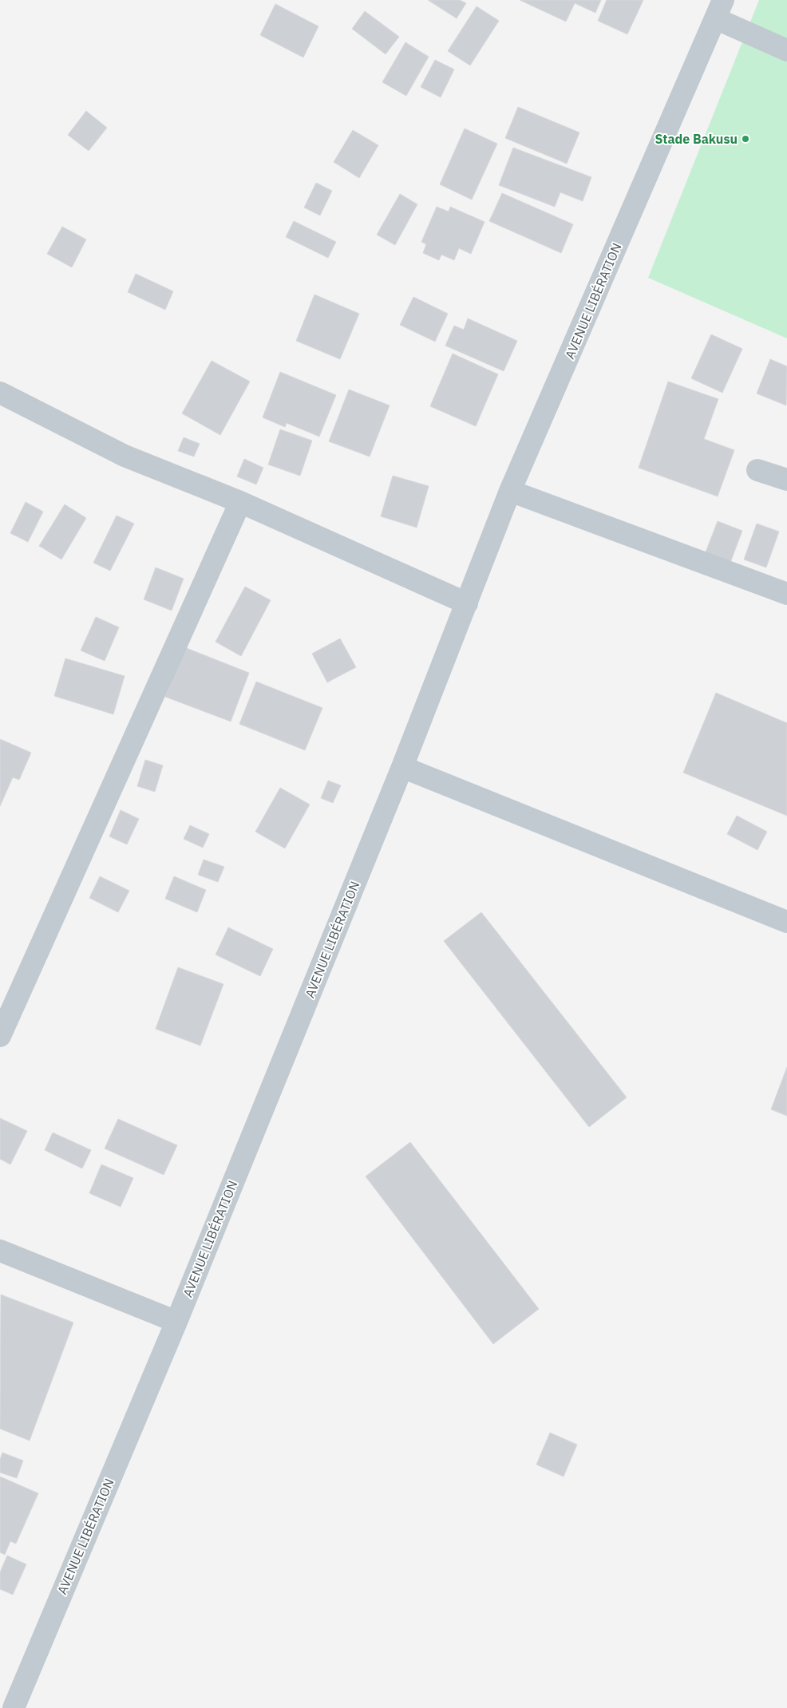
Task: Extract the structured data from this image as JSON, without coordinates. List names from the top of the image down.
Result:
{
  "streets": {
    "street": ["AVENUE LIBÉRATION"]
  },
  "places": ["Stade Bakusu"]
}
